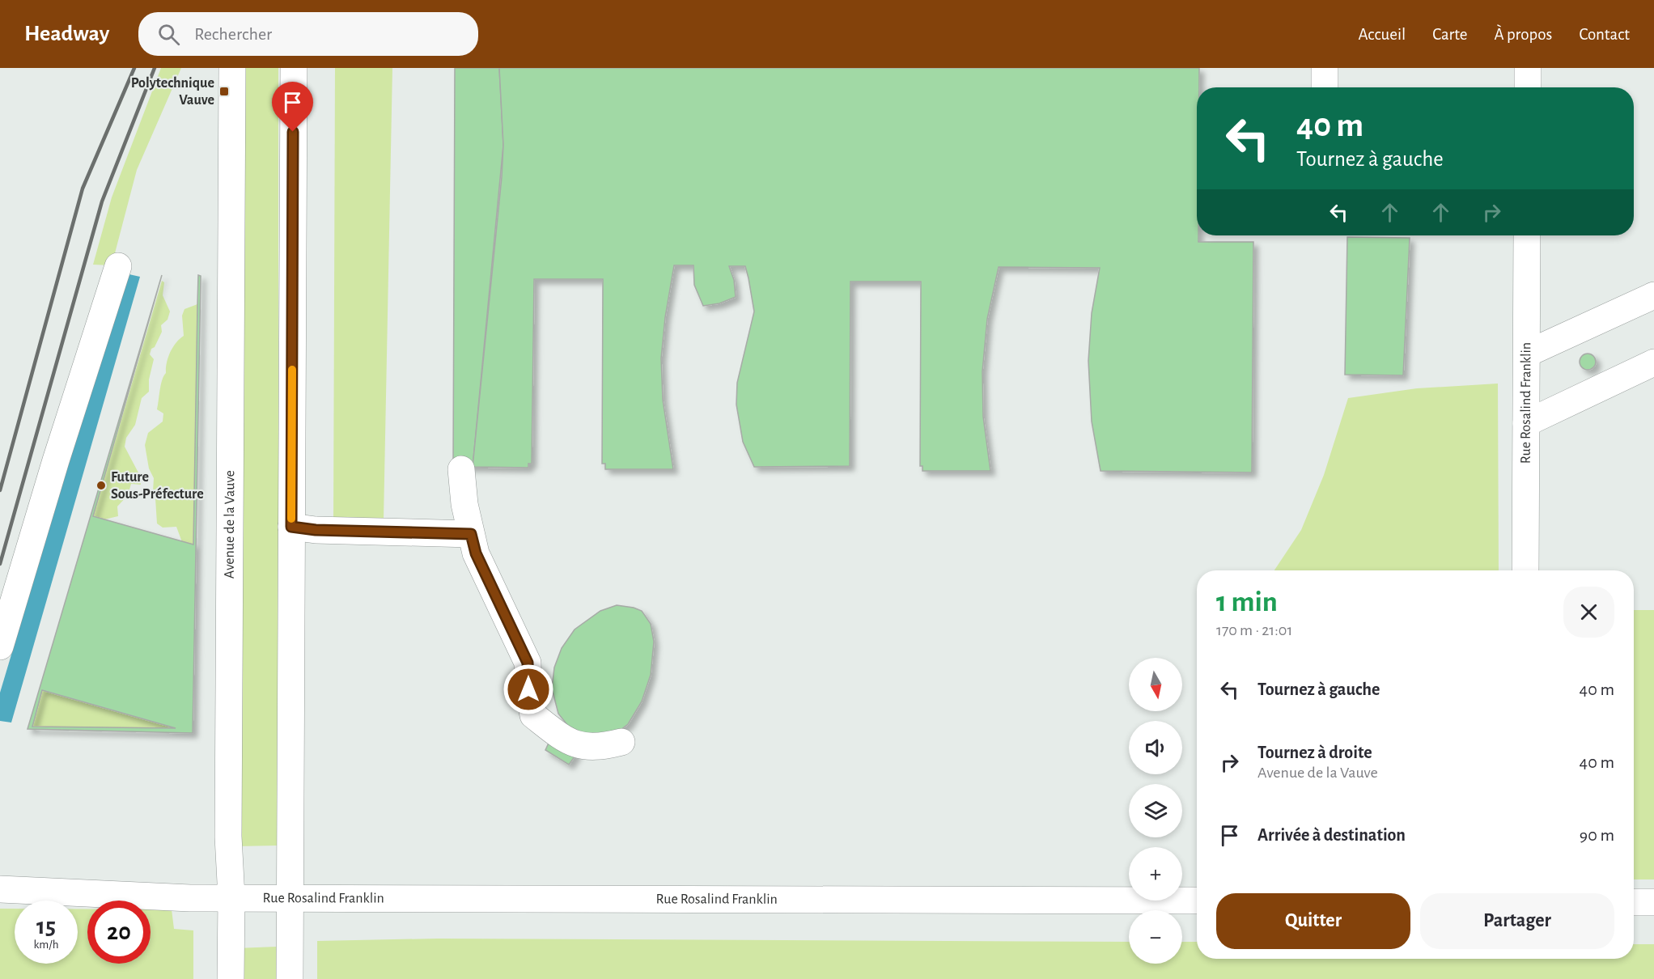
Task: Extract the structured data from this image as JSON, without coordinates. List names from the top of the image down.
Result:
{
  "streets": {
    "main road": ["Rue Rosalind Franklin", "Avenue de la Vauve"]
  },
  "crossings": [
    ["Rue Rosalind Franklin", "Avenue de la Vauve"]
  ],
  "places": {
    "transit": ["Polytechnique Vauve"],
    "other": ["Future Sous-Préfecture"]
  },
  "north": "bottom",
  "page": {
    "header": "Headway",
    "search": "Rechercher",
    "nav": [
      "Accueil",
      "Carte",
      "À propos",
      "Contact"
    ],
    "turn": ["40 m", "Tournez à gauche"],
    "heading": ["1 min", "170 m · 21:01"],
    "list": [
      {
        "name": "Tournez à gauche",
        "value": "40 m"
      },
      {
        "name": "Tournez à droite",
        "note": "Avenue de la Vauve",
        "value": "40 m"
      },
      {
        "name": "Arrivée à destination",
        "value": "90 m"
      }
    ],
    "map_buttons": ["+", "−"],
    "buttons": ["Quitter", "Partager"],
    "speed": "15 km/h",
    "limit": "20"
  }
}
